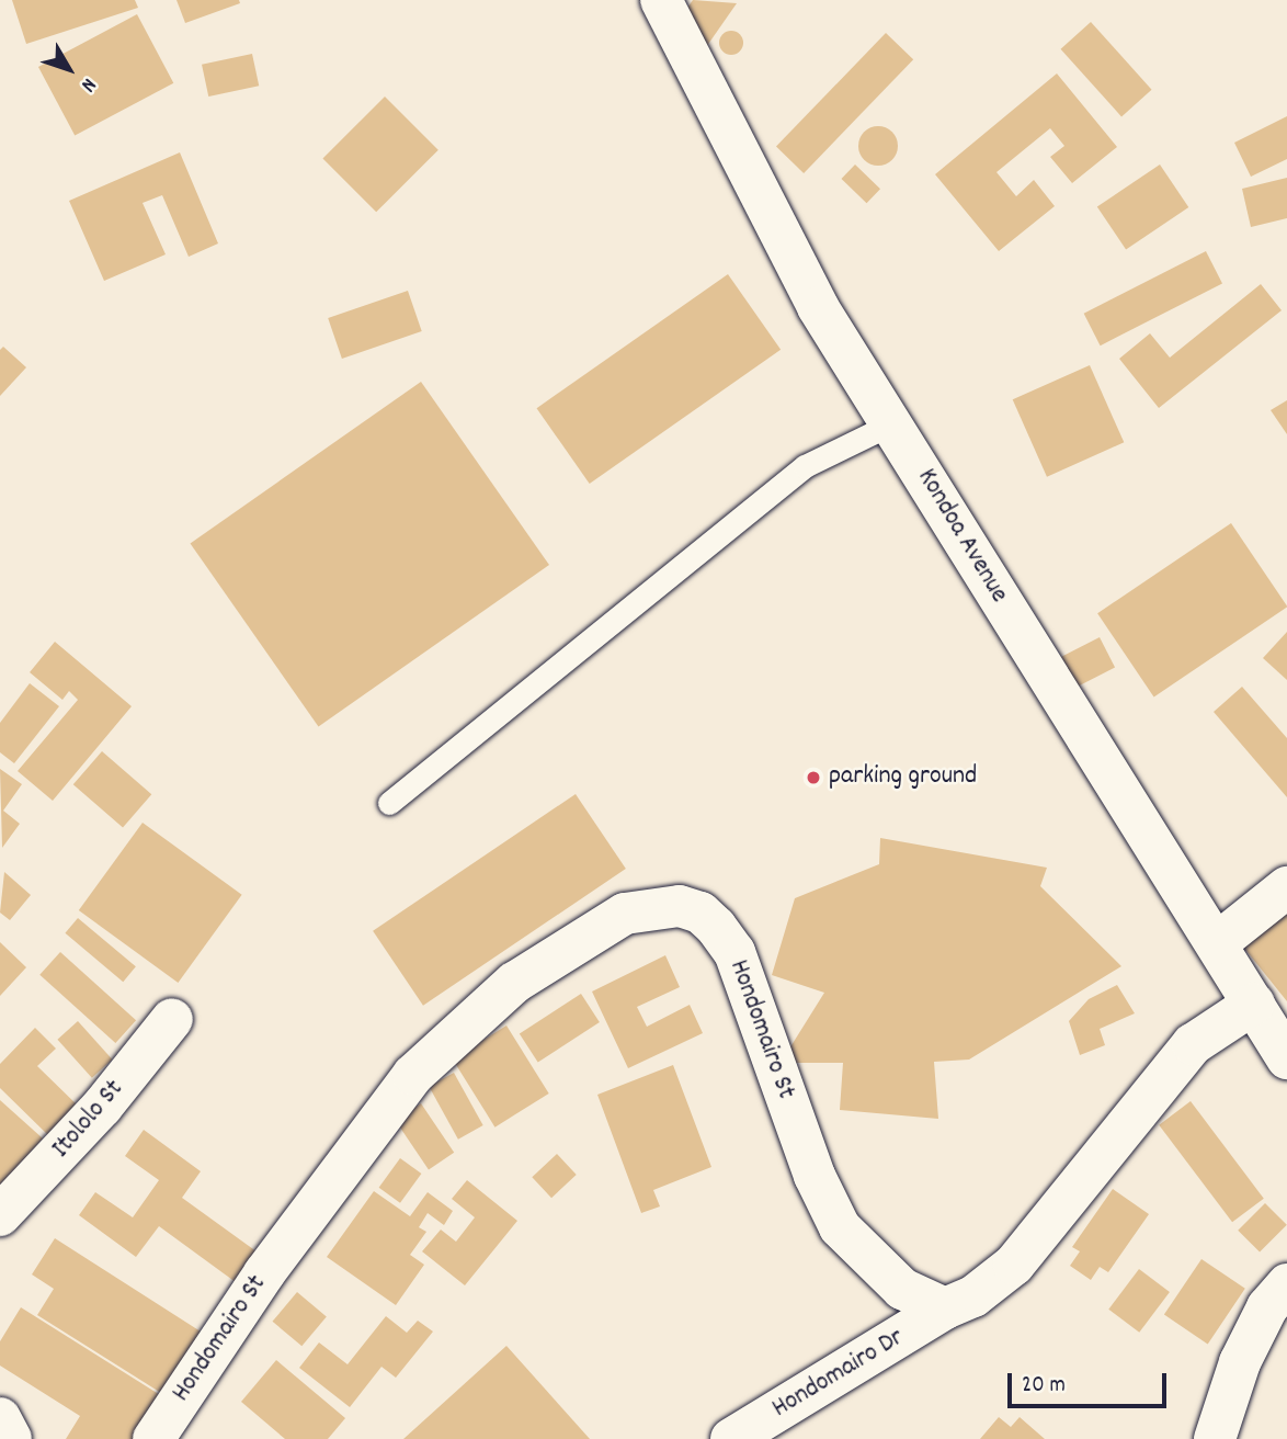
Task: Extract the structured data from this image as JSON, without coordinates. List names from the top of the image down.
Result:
{
  "streets": {
    "street": [
      "Kondoa Avenue",
      "Hondomairo St",
      "Itololo St",
      "Hondomairo Dr"
    ]
  },
  "crossings": [
    ["Hondomairo St", "Hondomairo Dr"]
  ],
  "places": ["parking ground"],
  "scale_bar": "20 m",
  "north": "bottom right"
}
